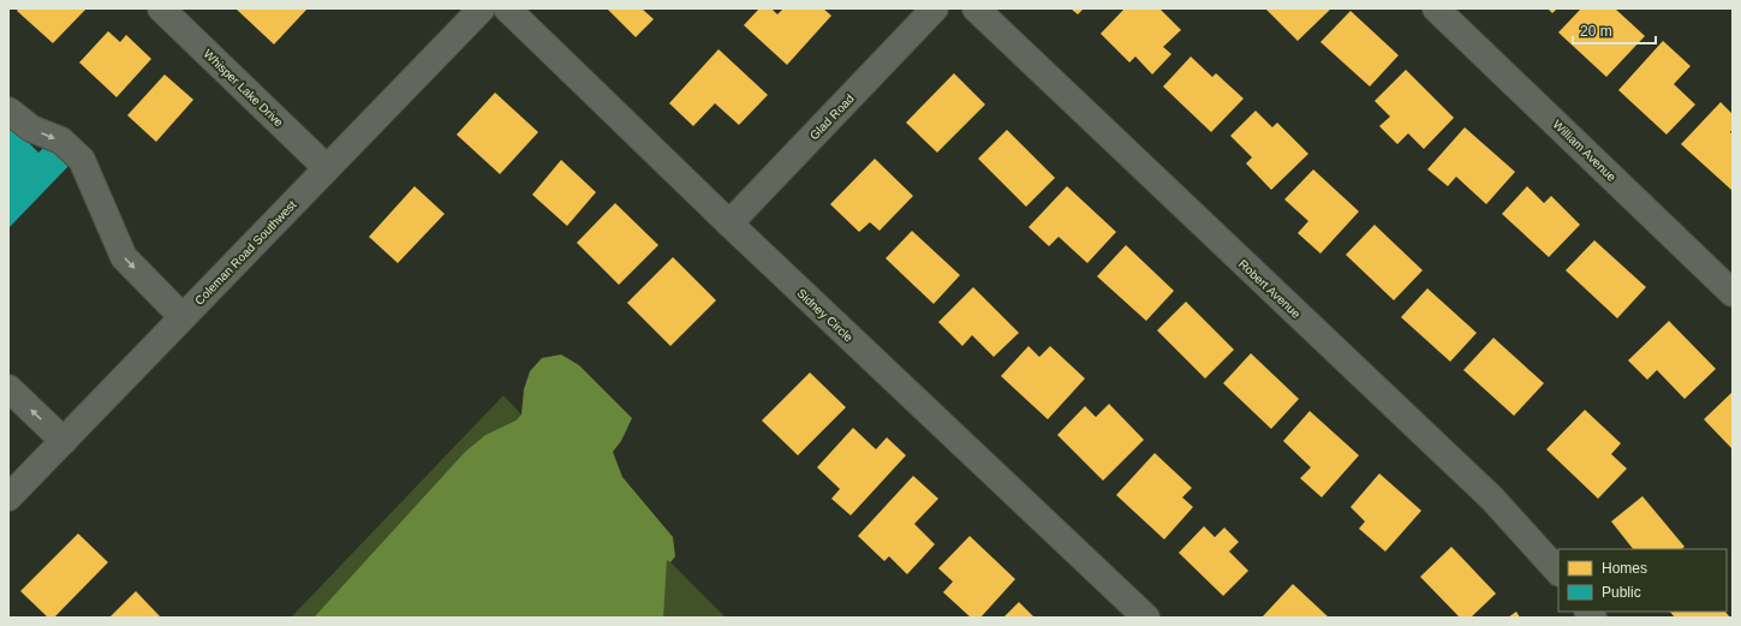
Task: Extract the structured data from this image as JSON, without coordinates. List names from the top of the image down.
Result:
{
  "streets": {
    "street": [
      "Whisper Lake Drive",
      "Glad Road",
      "William Avenue",
      "Coleman Road Southwest",
      "Robert Avenue",
      "Sidney Circle"
    ]
  },
  "crossings": [
    ["Whisper Lake Drive", "Coleman Road Southwest"],
    ["Glad Road", "Sidney Circle"]
  ],
  "legend": ["Homes", "Public"],
  "scale_bar": "20 m"
}
